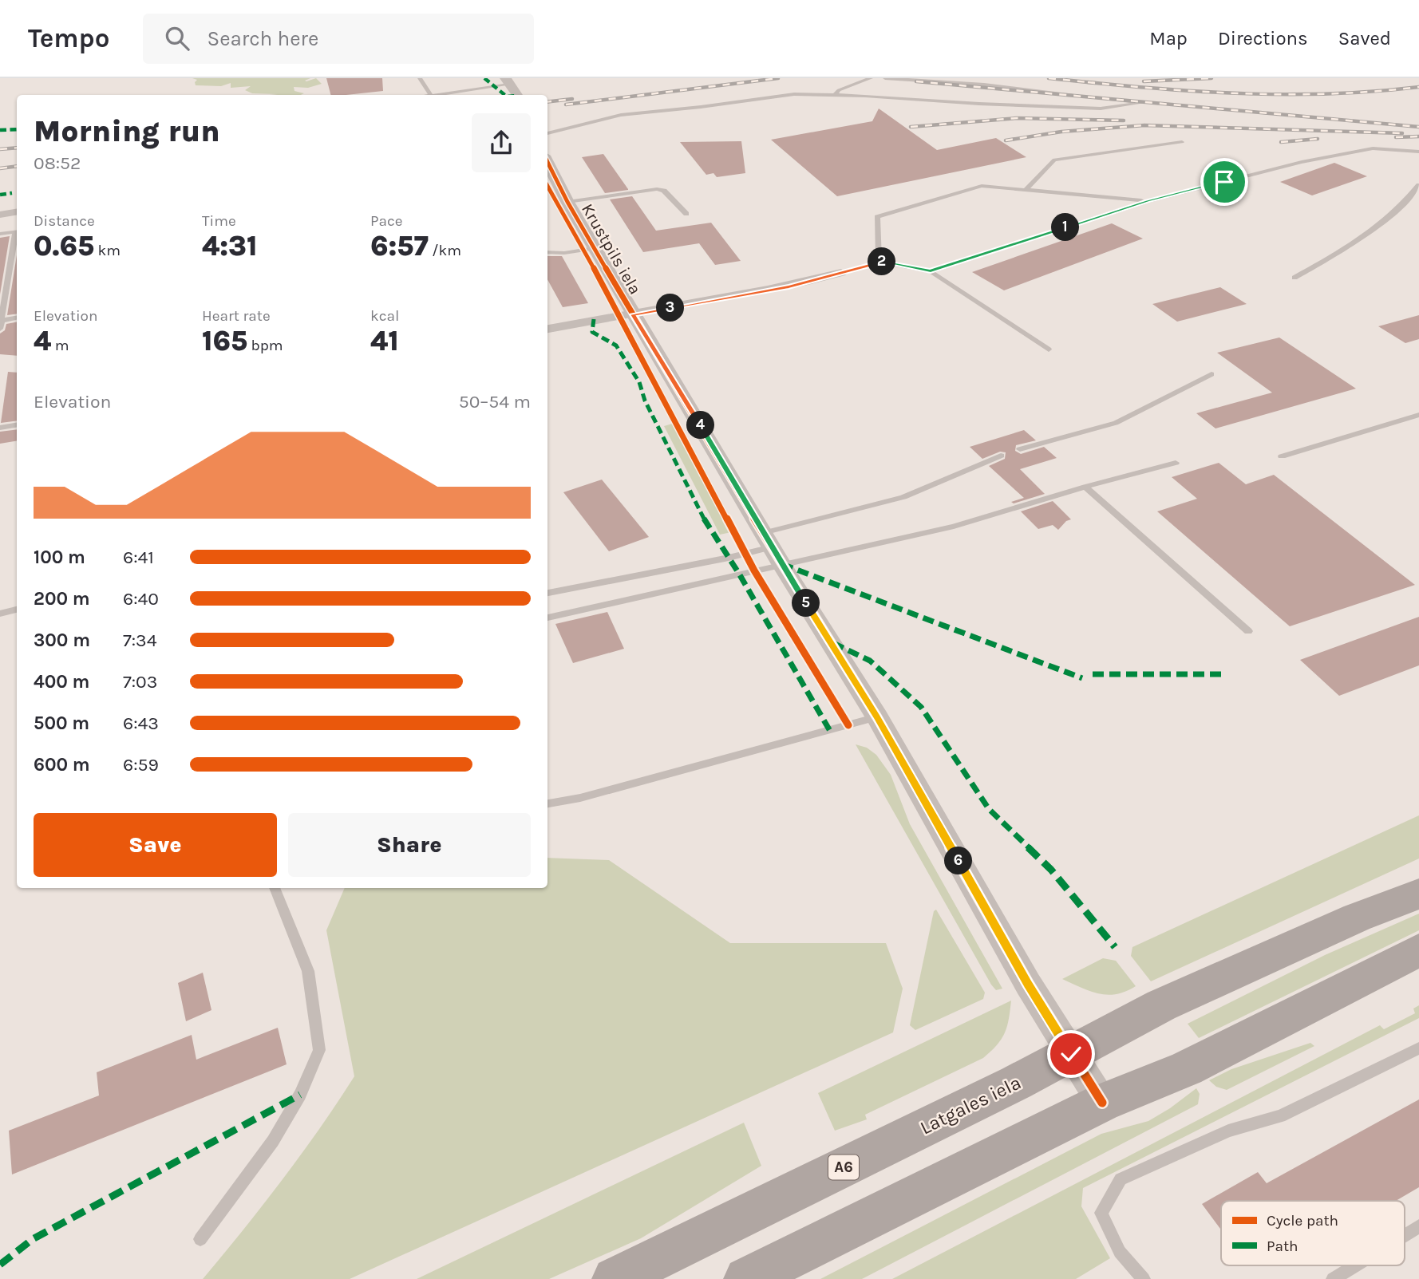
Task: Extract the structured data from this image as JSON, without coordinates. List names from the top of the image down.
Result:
{
  "streets": {
    "highway": ["Latgales iela", "A6"],
    "street": ["Krustpils iela"]
  },
  "crossings": [
    ["Krustpils iela", "Latgales iela"]
  ],
  "legend": ["Cycle path", "Path"],
  "page": {
    "header": "Tempo",
    "search": "Search here",
    "nav": ["Map", "Directions", "Saved"],
    "heading": ["Morning run", "08:52"],
    "stats": [
      ["Distance", "0.65 km"],
      ["Time", "4:31"],
      ["Pace", "6:57 /km"],
      ["Elevation", "4 m"],
      ["Heart rate", "165 bpm"],
      ["kcal", "41"]
    ],
    "pins": [
      "1",
      "2",
      "3",
      "4",
      "5",
      "6"
    ],
    "chart": ["Elevation", "50–54 m"],
    "list": [
      {
        "name": "100 m",
        "note": "6:41"
      },
      {
        "name": "200 m",
        "note": "6:40"
      },
      {
        "name": "300 m",
        "note": "7:34"
      },
      {
        "name": "400 m",
        "note": "7:03"
      },
      {
        "name": "500 m",
        "note": "6:43"
      },
      {
        "name": "600 m",
        "note": "6:59"
      }
    ],
    "buttons": ["Save", "Share"]
  }
}
